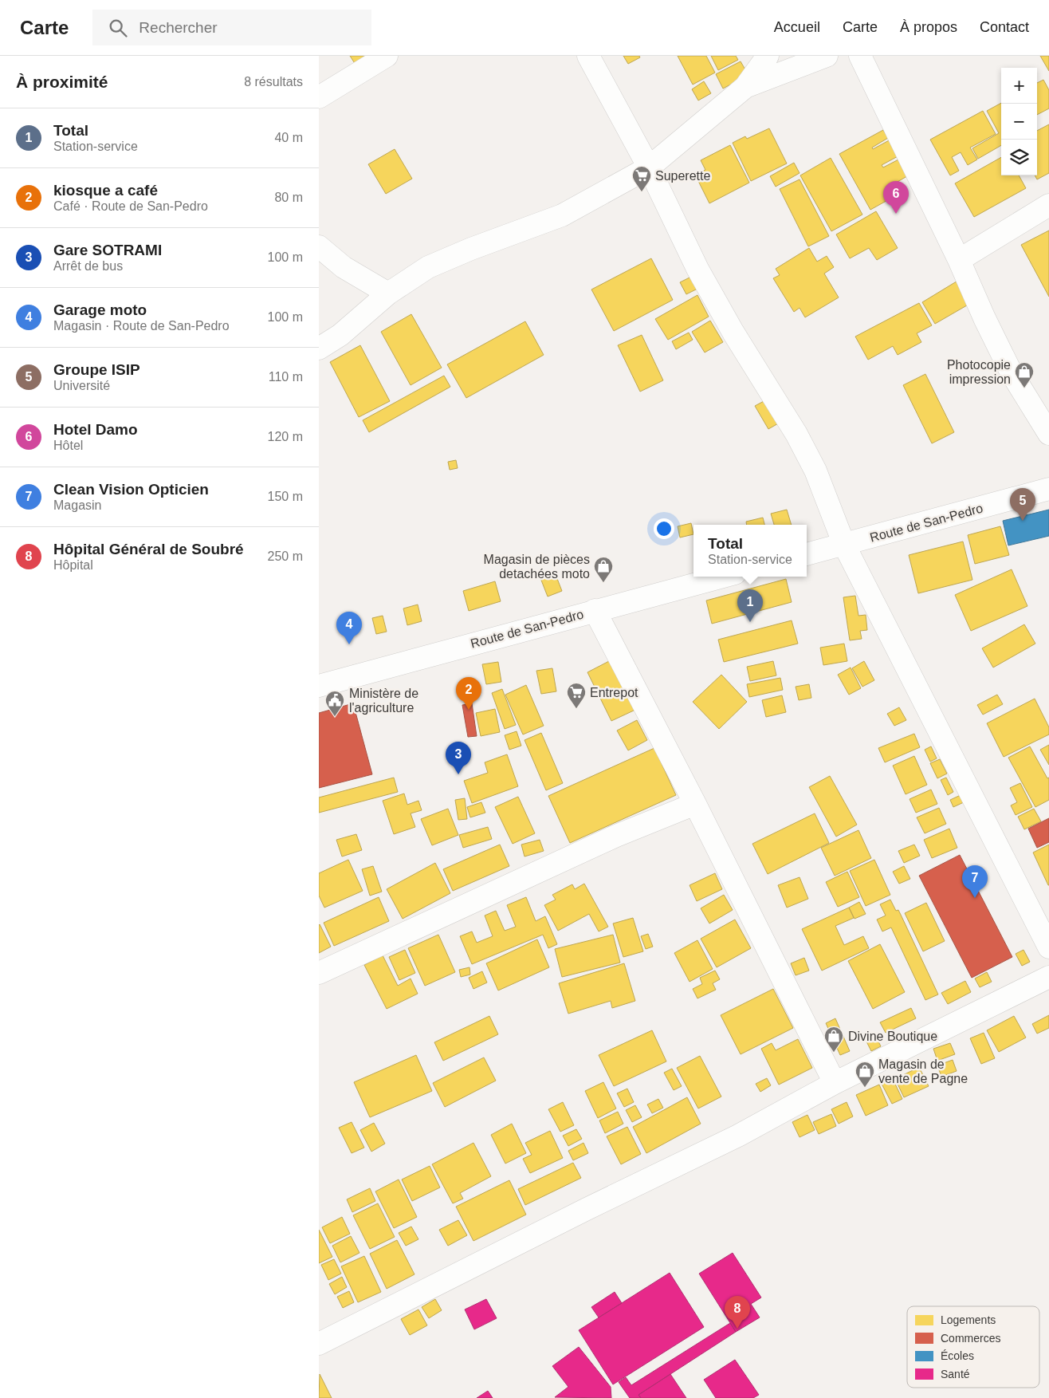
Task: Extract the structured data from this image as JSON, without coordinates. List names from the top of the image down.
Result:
{
  "streets": {
    "street": ["Route de San-Pedro"]
  },
  "places": {
    "supermarket": ["Superette", "Entrepot"],
    "shop": [
      "Photocopie impression",
      "Magasin de pièces detachées moto",
      "Divine Boutique",
      "Magasin de vente de Pagne"
    ],
    "public building": ["Ministère de l'agriculture"]
  },
  "legend": [
    "Logements",
    "Commerces",
    "Écoles",
    "Santé"
  ],
  "page": {
    "header": "Carte",
    "search": "Rechercher",
    "nav": [
      "Accueil",
      "Carte",
      "À propos",
      "Contact"
    ],
    "heading": ["À proximité", "8 résultats"],
    "map_buttons": ["+", "−"],
    "list": [
      {
        "mark": "1",
        "name": "Total",
        "note": "Station-service",
        "value": "40 m"
      },
      {
        "mark": "2",
        "name": "kiosque a café",
        "note": "Café · Route de San-Pedro",
        "value": "80 m"
      },
      {
        "mark": "3",
        "name": "Gare SOTRAMI",
        "note": "Arrêt de bus",
        "value": "100 m"
      },
      {
        "mark": "4",
        "name": "Garage moto",
        "note": "Magasin · Route de San-Pedro",
        "value": "100 m"
      },
      {
        "mark": "5",
        "name": "Groupe ISIP",
        "note": "Université",
        "value": "110 m"
      },
      {
        "mark": "6",
        "name": "Hotel Damo",
        "note": "Hôtel",
        "value": "120 m"
      },
      {
        "mark": "7",
        "name": "Clean Vision Opticien",
        "note": "Magasin",
        "value": "150 m"
      },
      {
        "mark": "8",
        "name": "Hôpital Général de Soubré",
        "note": "Hôpital",
        "value": "250 m"
      }
    ],
    "pins": [
      "6",
      "5",
      "1",
      "4",
      "2",
      "3",
      "7",
      "8"
    ],
    "popup": ["Total", "Station-service"]
  }
}
